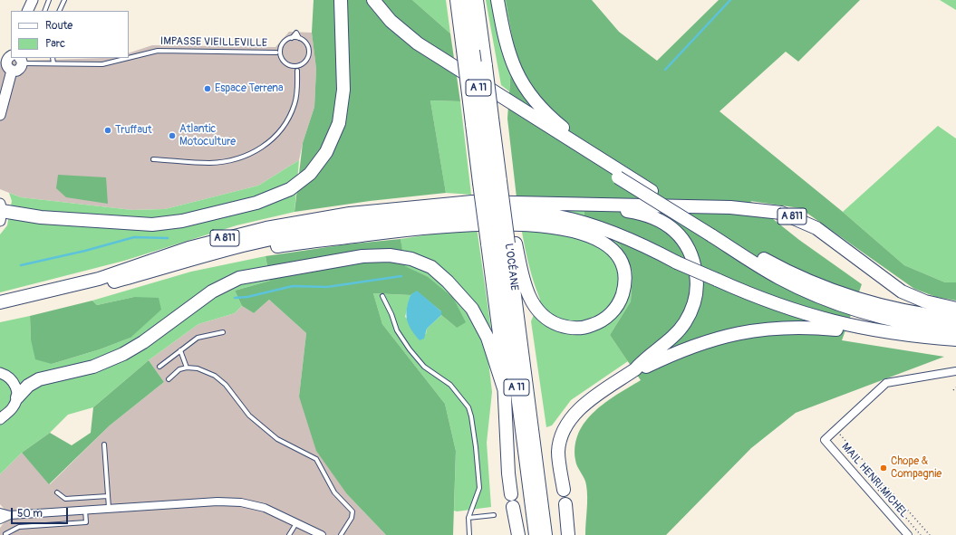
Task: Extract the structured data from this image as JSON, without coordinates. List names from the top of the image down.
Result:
{
  "streets": {
    "highway": ["A 11", "A 811", "L’OCÉANE"],
    "street": ["MAIL HENRI MICHEL"],
    "lane": ["IMPASSE VIEILLEVILLE"]
  },
  "places": [
    "Espace Terrena",
    "Truffaut",
    "Atlantic Motoculture",
    "Chope & Compagnie"
  ],
  "legend": ["Route", "Parc"],
  "scale_bar": "50 m"
}
